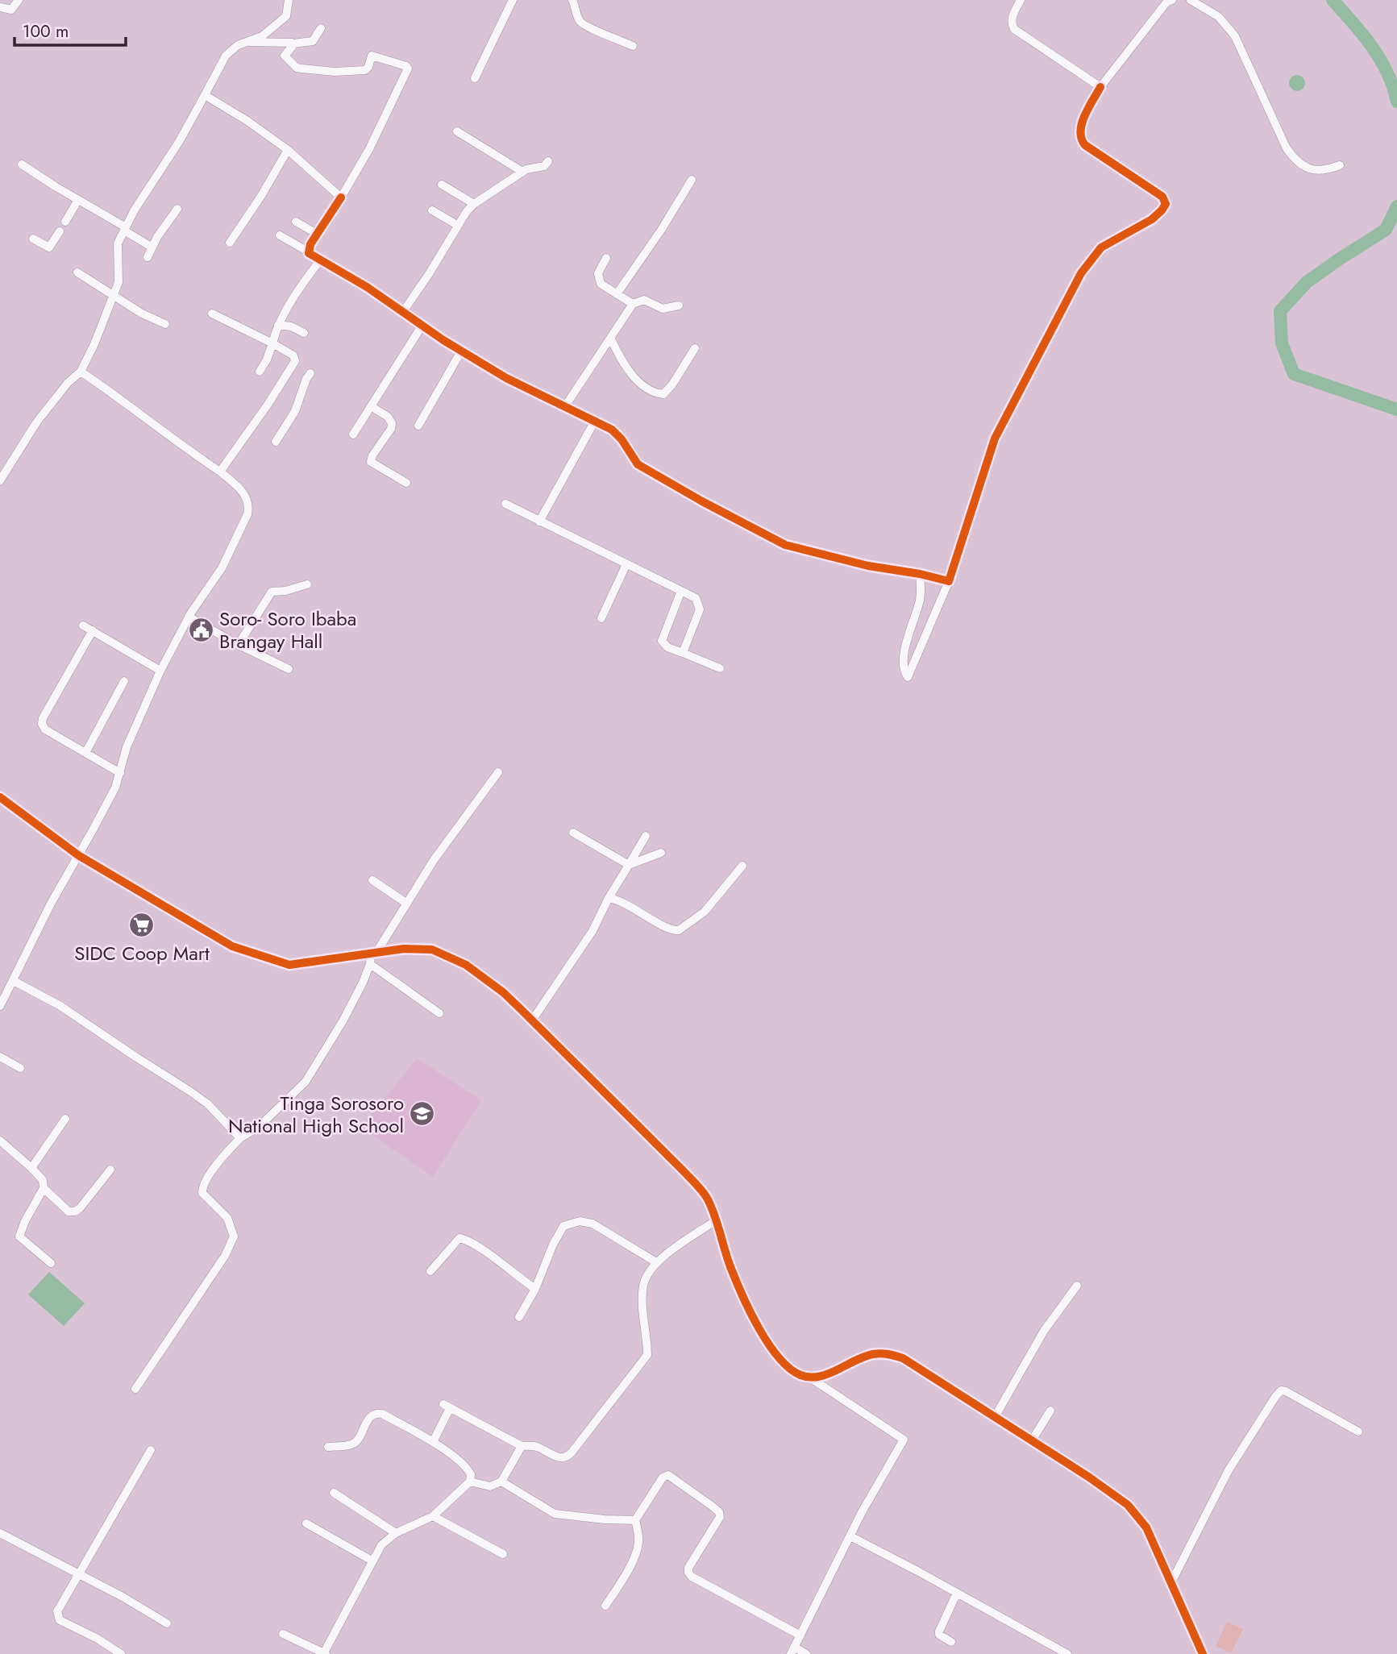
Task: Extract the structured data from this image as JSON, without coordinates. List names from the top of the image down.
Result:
{
  "places": {
    "public building": ["Soro- Soro Ibaba Brangay Hall"],
    "supermarket": ["SIDC Coop Mart"],
    "school or university": ["Tinga Sorosoro National High School"]
  },
  "scale_bar": "100 m"
}
